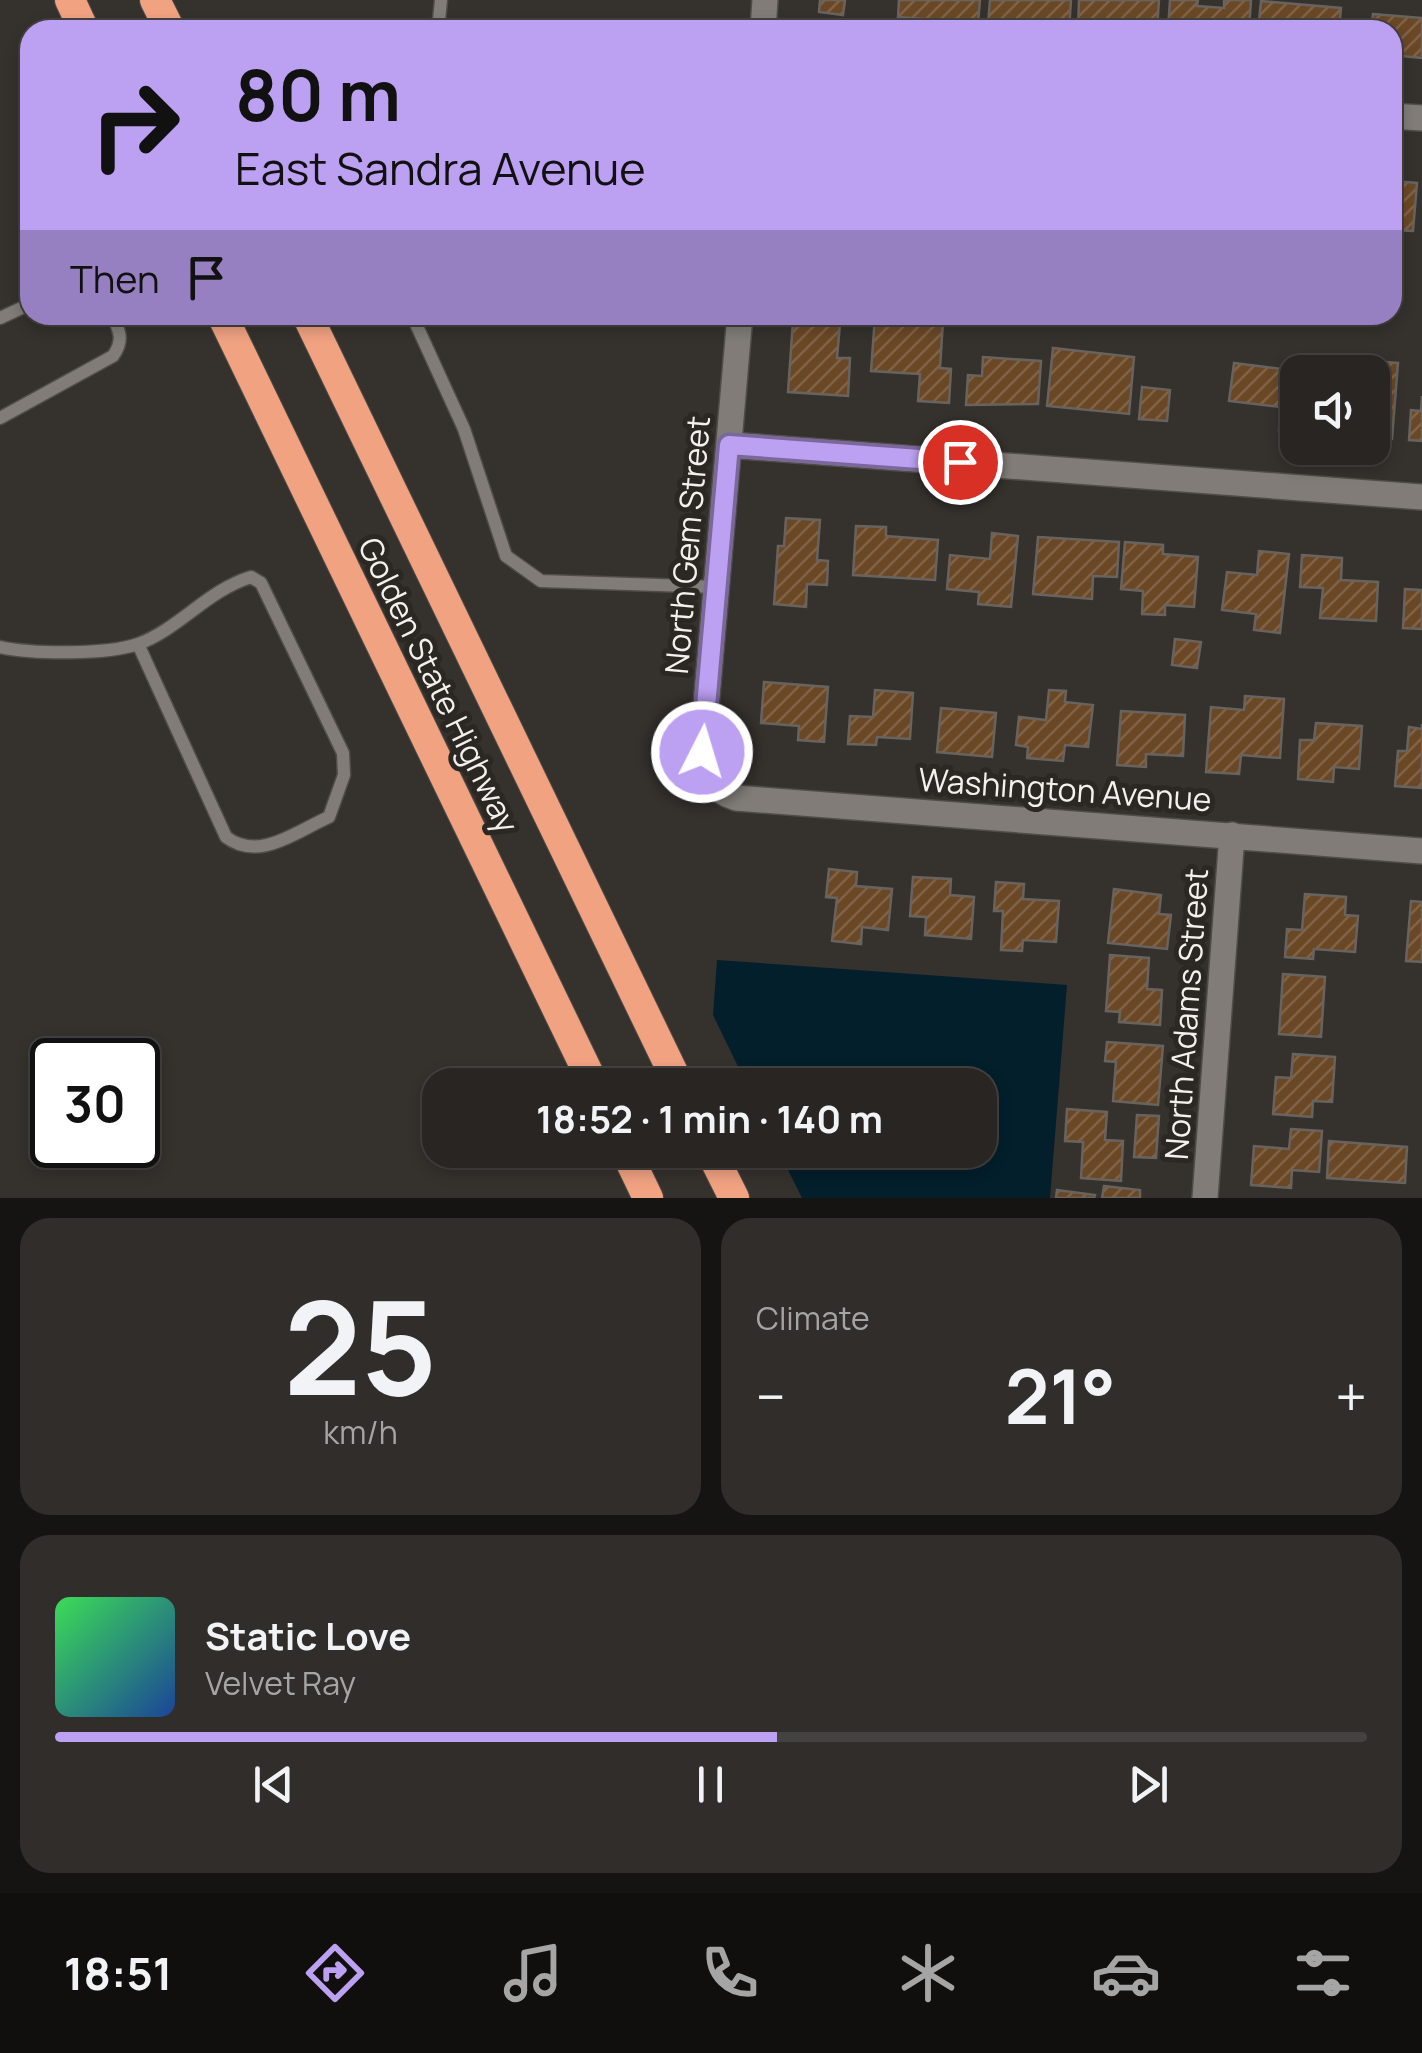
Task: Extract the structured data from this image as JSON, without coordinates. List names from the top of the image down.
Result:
{
  "streets": {
    "highway": ["Golden State Highway"],
    "street": ["North Gem Street", "Washington Avenue", "North Adams Street"]
  },
  "crossings": [
    ["North Gem Street", "Washington Avenue"],
    ["Washington Avenue", "North Adams Street"]
  ],
  "page": {
    "turn": ["80 m", "East Sandra Avenue"],
    "then": "Then",
    "limit": "30",
    "trip": "18:52 · 1 min · 140 m",
    "tile": [
      ["25", "km/h"],
      "Climate"
    ],
    "heat": ["−", "21°", "+"],
    "song": ["Static Love", "Velvet Ray"],
    "tabs": "18:51"
  }
}
